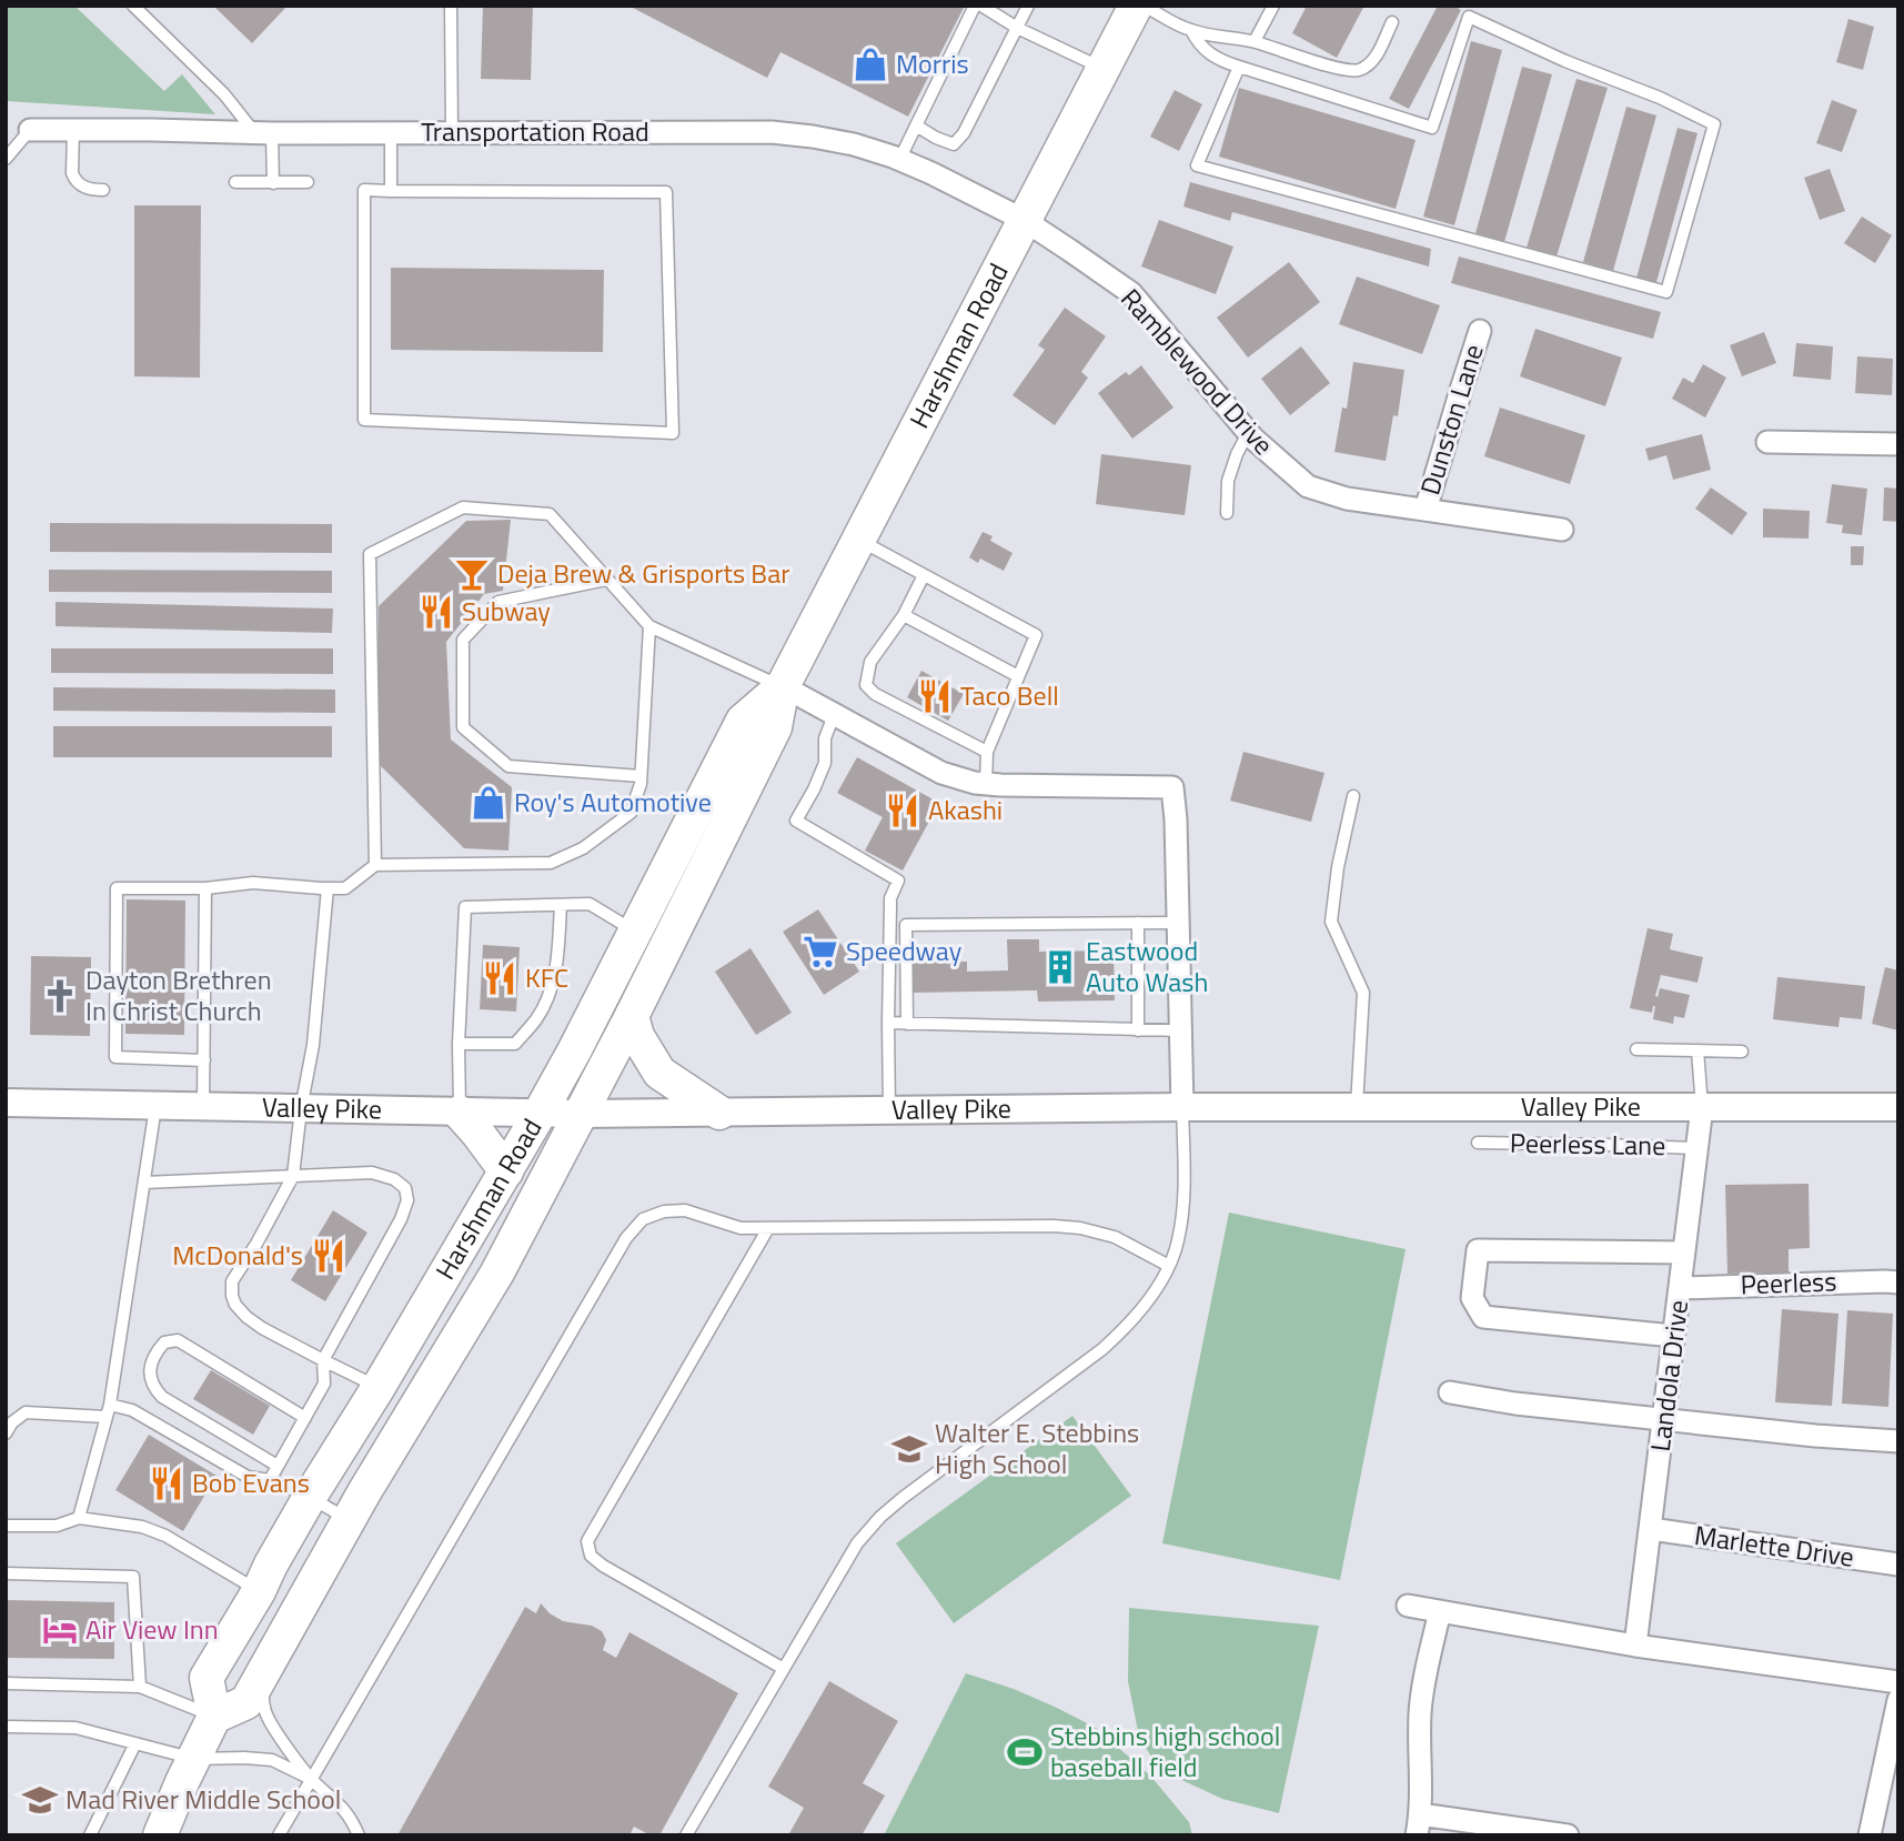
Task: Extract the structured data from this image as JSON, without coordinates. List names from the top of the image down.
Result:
{
  "streets": {
    "main road": ["Harshman Road"],
    "street": [
      "Transportation Road",
      "Ramblewood Drive",
      "Dunston Lane",
      "Valley Pike",
      "Peerless",
      "Landola Drive",
      "Marlette Drive"
    ],
    "lane": ["Peerless Lane"]
  },
  "crossings": [
    ["Transportation Road", "Harshman Road"],
    ["Transportation Road", "Ramblewood Drive"],
    ["Harshman Road", "Ramblewood Drive"],
    ["Harshman Road", "Valley Pike"],
    ["Ramblewood Drive", "Dunston Lane"],
    ["Valley Pike", "Landola Drive"],
    ["Peerless Lane", "Landola Drive"],
    ["Peerless", "Landola Drive"],
    ["Landola Drive", "Marlette Drive"]
  ],
  "places": {
    "shop": ["Morris", "Roy's Automotive"],
    "bar": ["Deja Brew & Grisports Bar"],
    "restaurant": [
      "Subway",
      "Taco Bell",
      "Akashi",
      "KFC",
      "McDonald's",
      "Bob Evans"
    ],
    "supermarket": ["Speedway"],
    "building": ["Eastwood Auto Wash"],
    "church": ["Dayton Brethren In Christ Church"],
    "school or university": ["Walter E. Stebbins High School", "Mad River Middle School"],
    "hotel": ["Air View Inn"],
    "sports": ["Stebbins high school baseball field"]
  }
}
